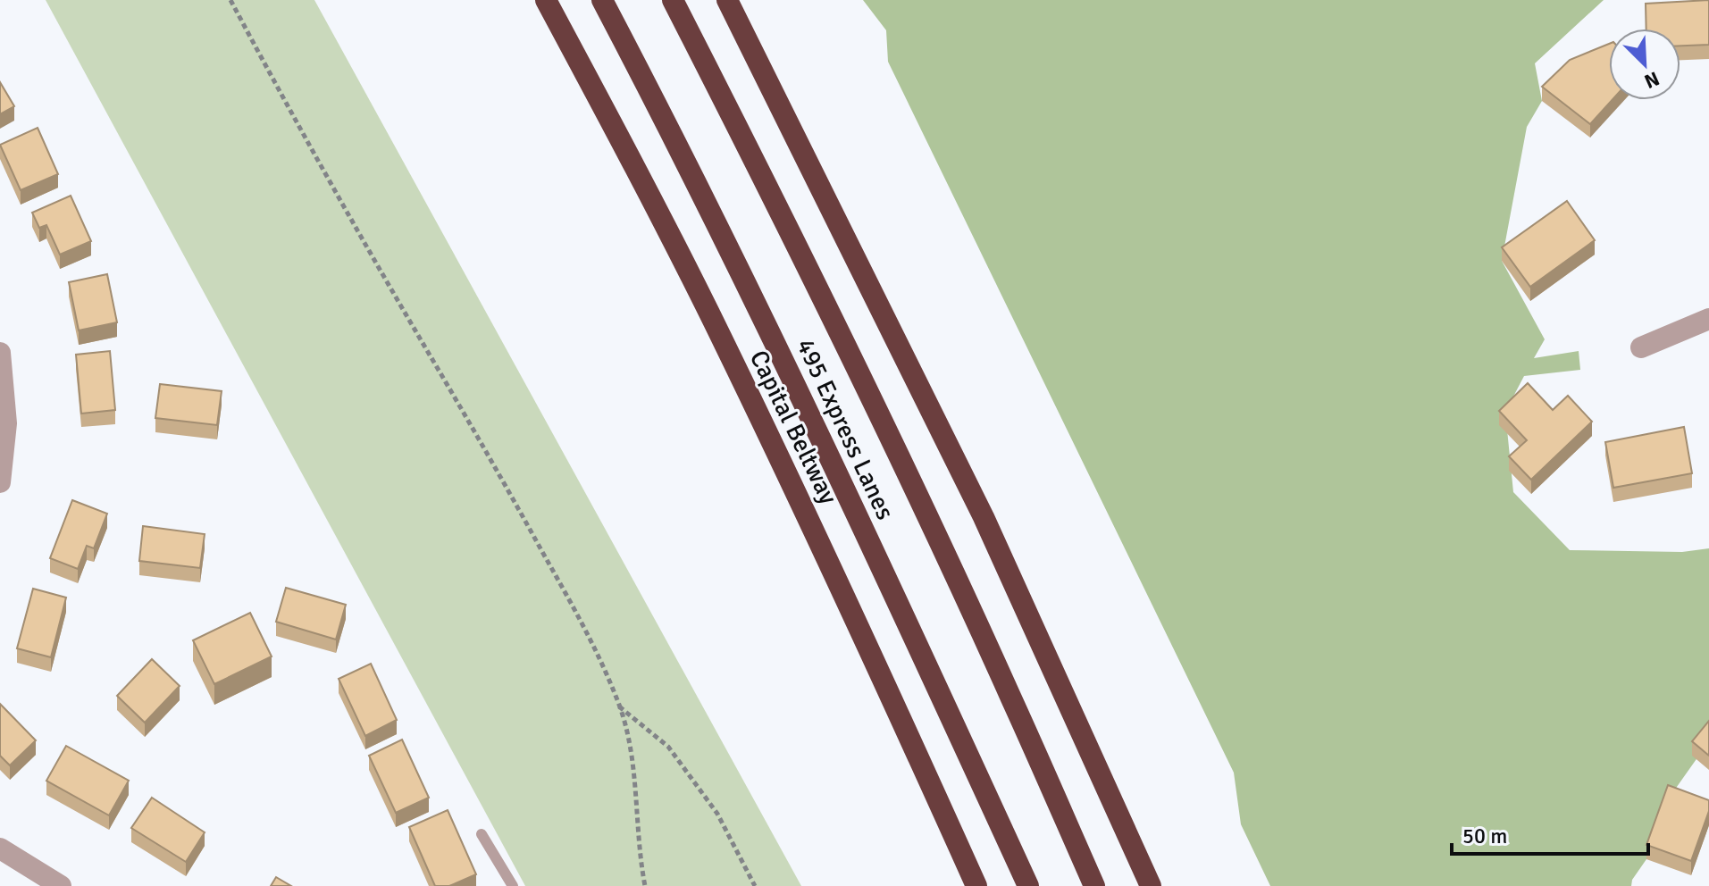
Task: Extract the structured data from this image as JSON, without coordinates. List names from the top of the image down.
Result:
{
  "streets": {
    "highway": ["Capital Beltway", "495 Express Lanes"]
  },
  "scale_bar": "50 m",
  "north": "bottom right"
}
